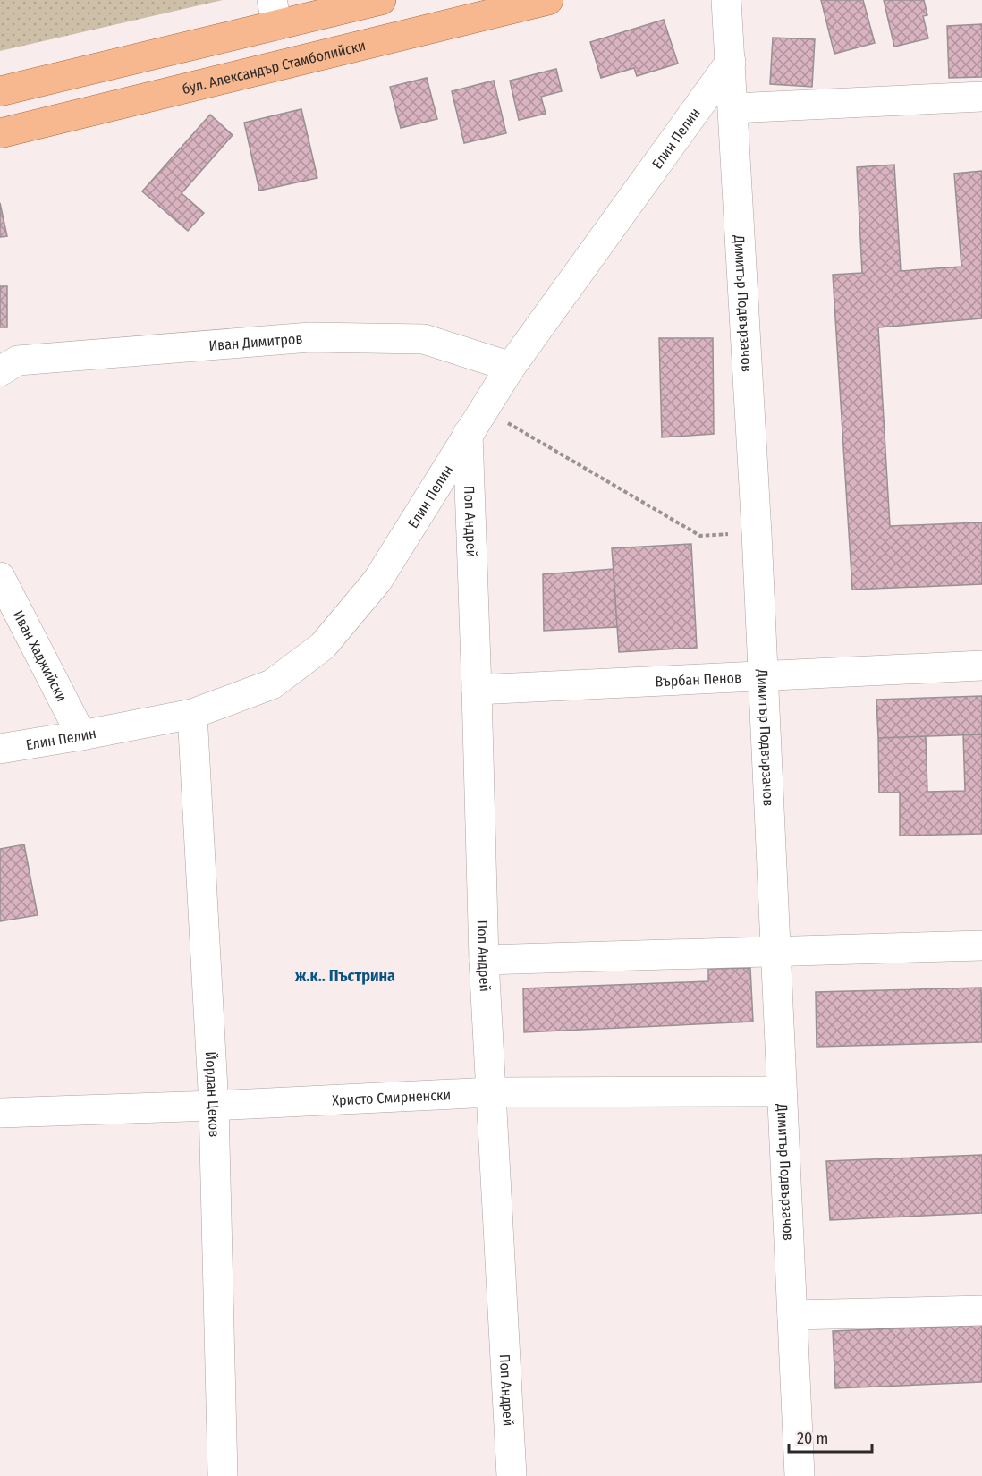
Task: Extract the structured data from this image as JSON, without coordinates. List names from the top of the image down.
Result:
{
  "streets": {
    "main road": ["бул. Александър Стамболийски"],
    "street": [
      "Елин Пелин",
      "Димитър Подвързачов",
      "Иван Димитров",
      "Поп Андрей",
      "Иван Хаджийски",
      "Върбан Пенов",
      "Йордан Цеков",
      "Христо Смирненски"
    ]
  },
  "crossings": [
    ["Елин Пелин", "Димитър Подвързачов"],
    ["Елин Пелин", "Иван Димитров"],
    ["Елин Пелин", "Поп Андрей"],
    ["Елин Пелин", "Иван Хаджийски"],
    ["Елин Пелин", "Йордан Цеков"],
    ["Димитър Подвързачов", "Върбан Пенов"],
    ["Димитър Подвързачов", "Христо Смирненски"],
    ["Поп Андрей", "Върбан Пенов"],
    ["Поп Андрей", "Христо Смирненски"],
    ["Йордан Цеков", "Христо Смирненски"]
  ],
  "districts": ["ж.к.. Пъстрина"],
  "scale_bar": "20 m"
}
